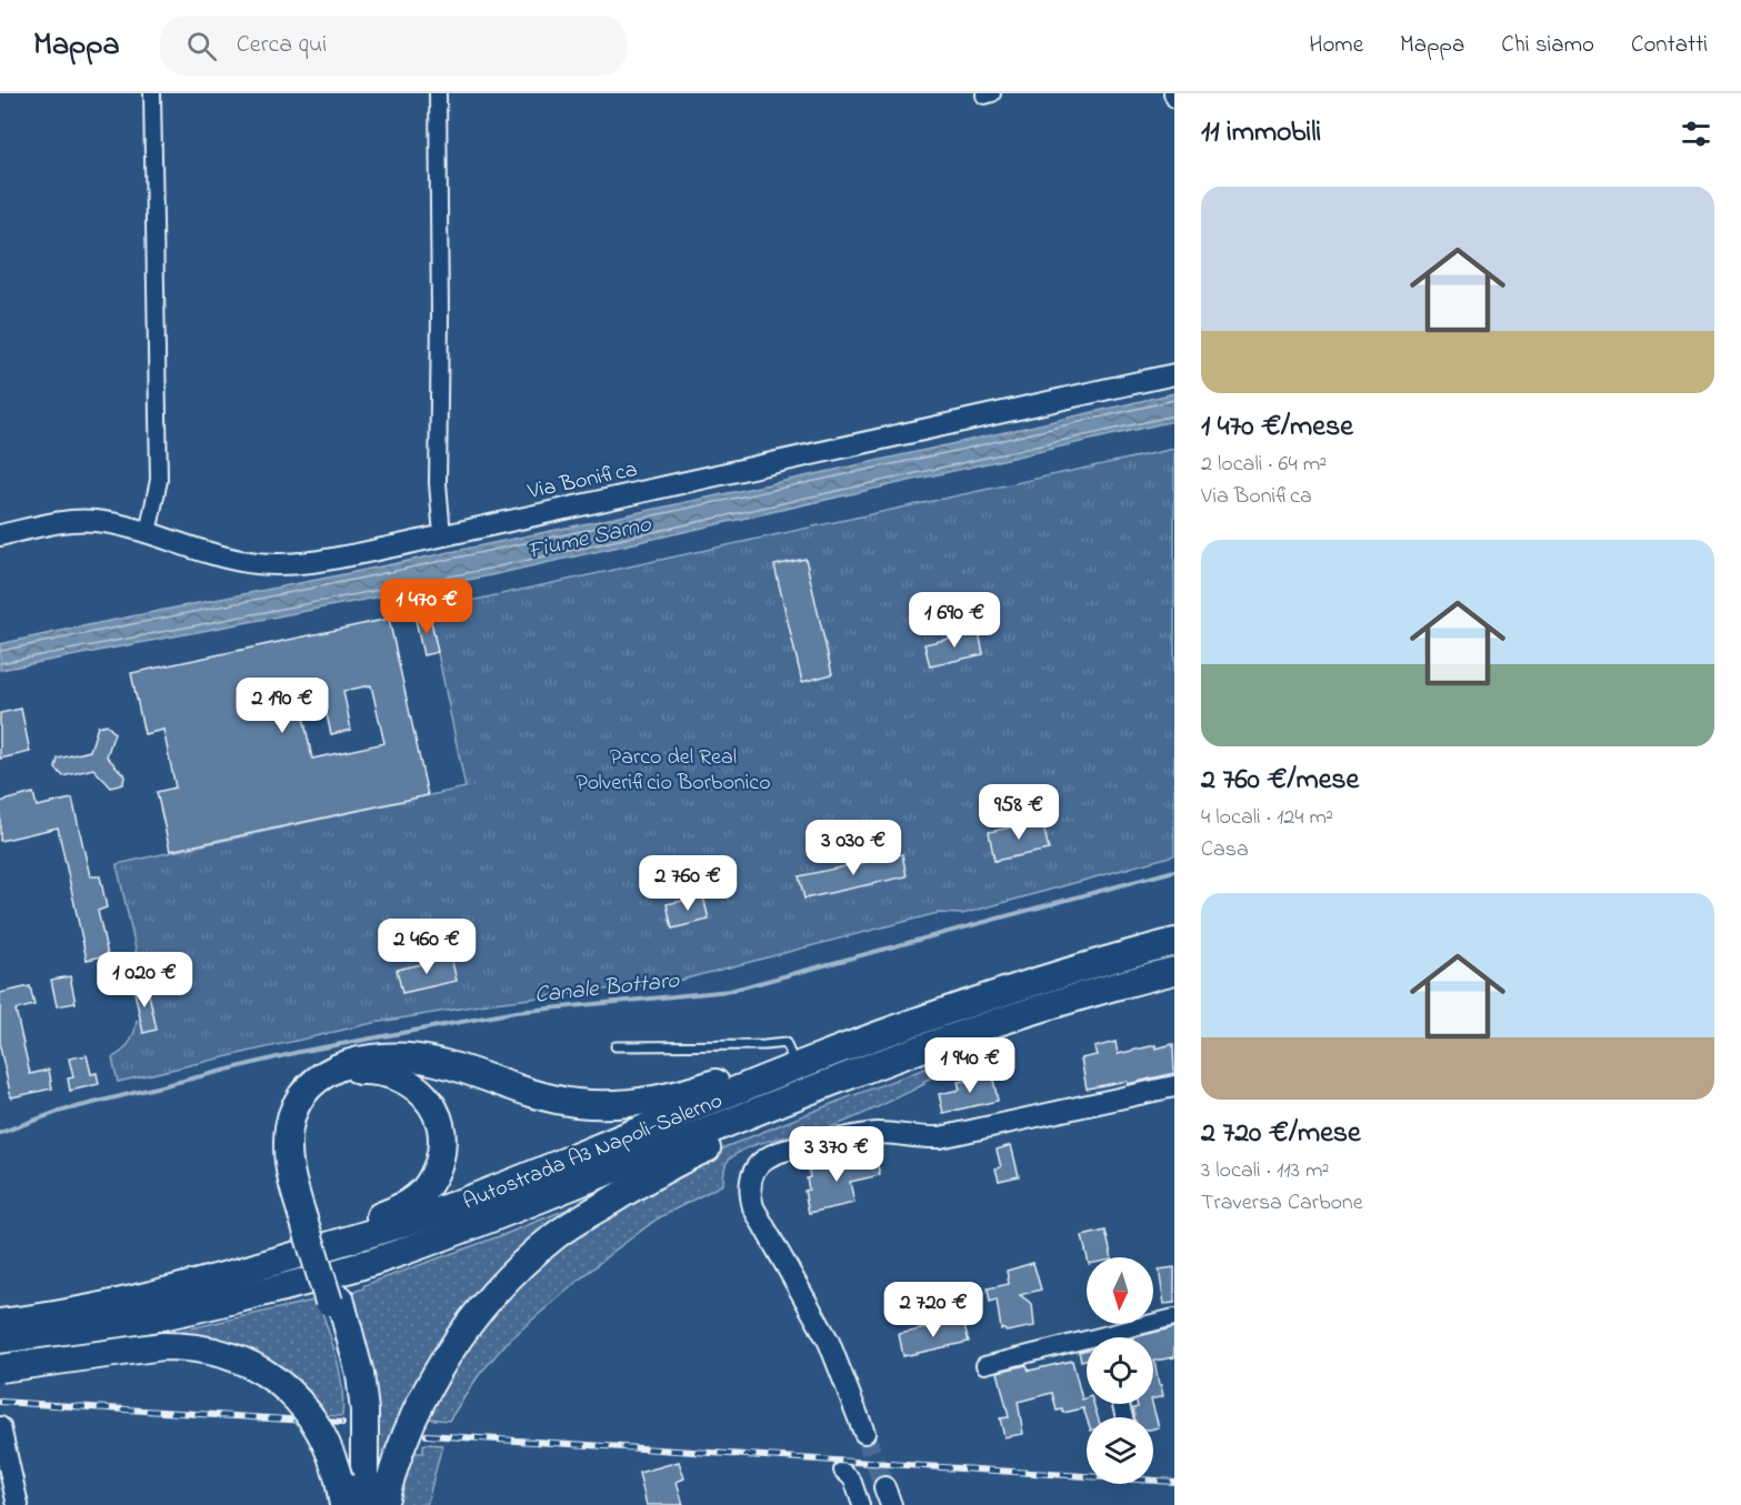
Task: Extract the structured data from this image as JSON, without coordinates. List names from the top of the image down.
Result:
{
  "streets": {
    "highway": ["Autostrada A3 Napoli-Salerno"],
    "main road": ["Via Bonifica"]
  },
  "water": ["Fiume Sarno", "Canale Bottaro"],
  "parks": ["Parco del Real Polverificio Borbonico"],
  "north": "bottom",
  "page": {
    "header": "Mappa",
    "search": "Cerca qui",
    "nav": [
      "Home",
      "Mappa",
      "Chi siamo",
      "Contatti"
    ],
    "heading": "11 immobili",
    "list": [
      {
        "name": "1 470 €/mese",
        "note": "2 locali · 64 m² · Via Bonifica"
      },
      {
        "name": "2 760 €/mese",
        "note": "4 locali · 124 m² · Casa"
      },
      {
        "name": "2 720 €/mese",
        "note": "3 locali · 113 m² · Traversa Carbone"
      }
    ],
    "price": [
      "1 470 €",
      "1 690 €",
      "2 190 €",
      "958 €",
      "3 030 €",
      "2 760 €",
      "2 460 €",
      "1 020 €",
      "1 940 €",
      "3 370 €",
      "2 720 €"
    ]
  }
}
